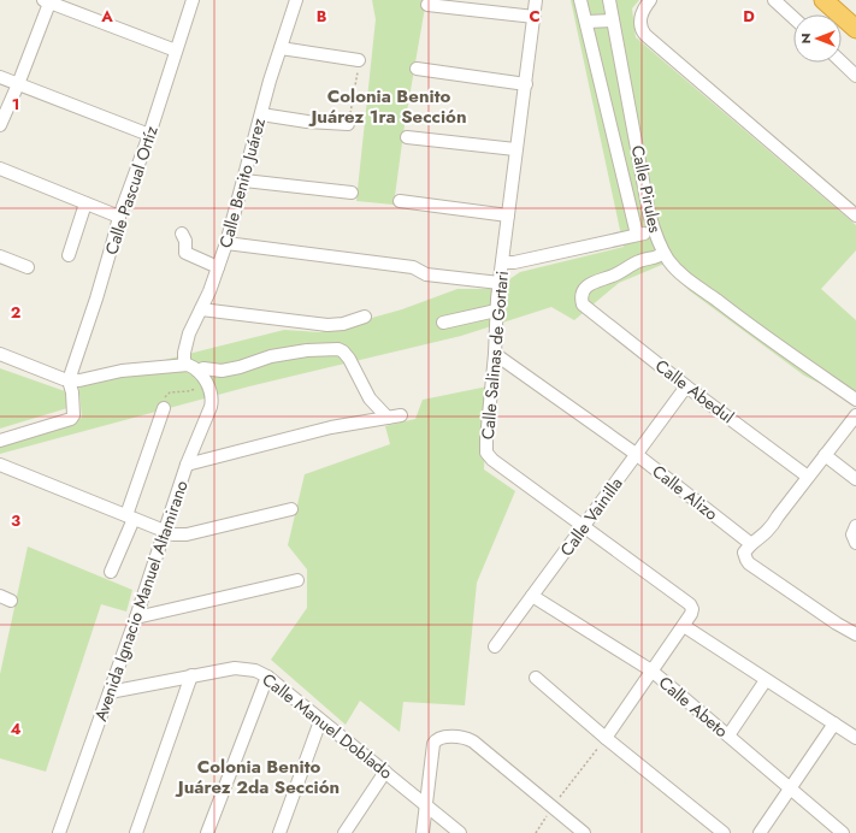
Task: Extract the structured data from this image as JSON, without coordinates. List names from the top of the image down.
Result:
{
  "streets": {
    "street": [
      "Calle Benito Juárez",
      "Calle Pirules",
      "Calle Pascual Ortíz",
      "Calle Salinas de Gortari",
      "Calle Abedul",
      "Calle Alizo",
      "Calle Vainilla",
      "Avenida Ignacio Manuel Altamirano",
      "Calle Abeto",
      "Calle Manuel Doblado"
    ]
  },
  "crossings": [
    ["Calle Pirules", "Calle Abedul"],
    ["Calle Salinas de Gortari", "Calle Alizo"],
    ["Calle Salinas de Gortari", "Calle Vainilla"],
    ["Calle Abedul", "Calle Vainilla"],
    ["Calle Alizo", "Calle Vainilla"],
    ["Calle Vainilla", "Calle Abeto"],
    ["Avenida Ignacio Manuel Altamirano", "Calle Manuel Doblado"]
  ],
  "districts": ["Colonia Benito Juárez 1ra Sección", "Colonia Benito Juárez 2da Sección"],
  "north": "left",
  "grid": {
    "columns": [
      "A",
      "B",
      "C",
      "D"
    ],
    "rows": [
      "1",
      "2",
      "3",
      "4"
    ]
  }
}
